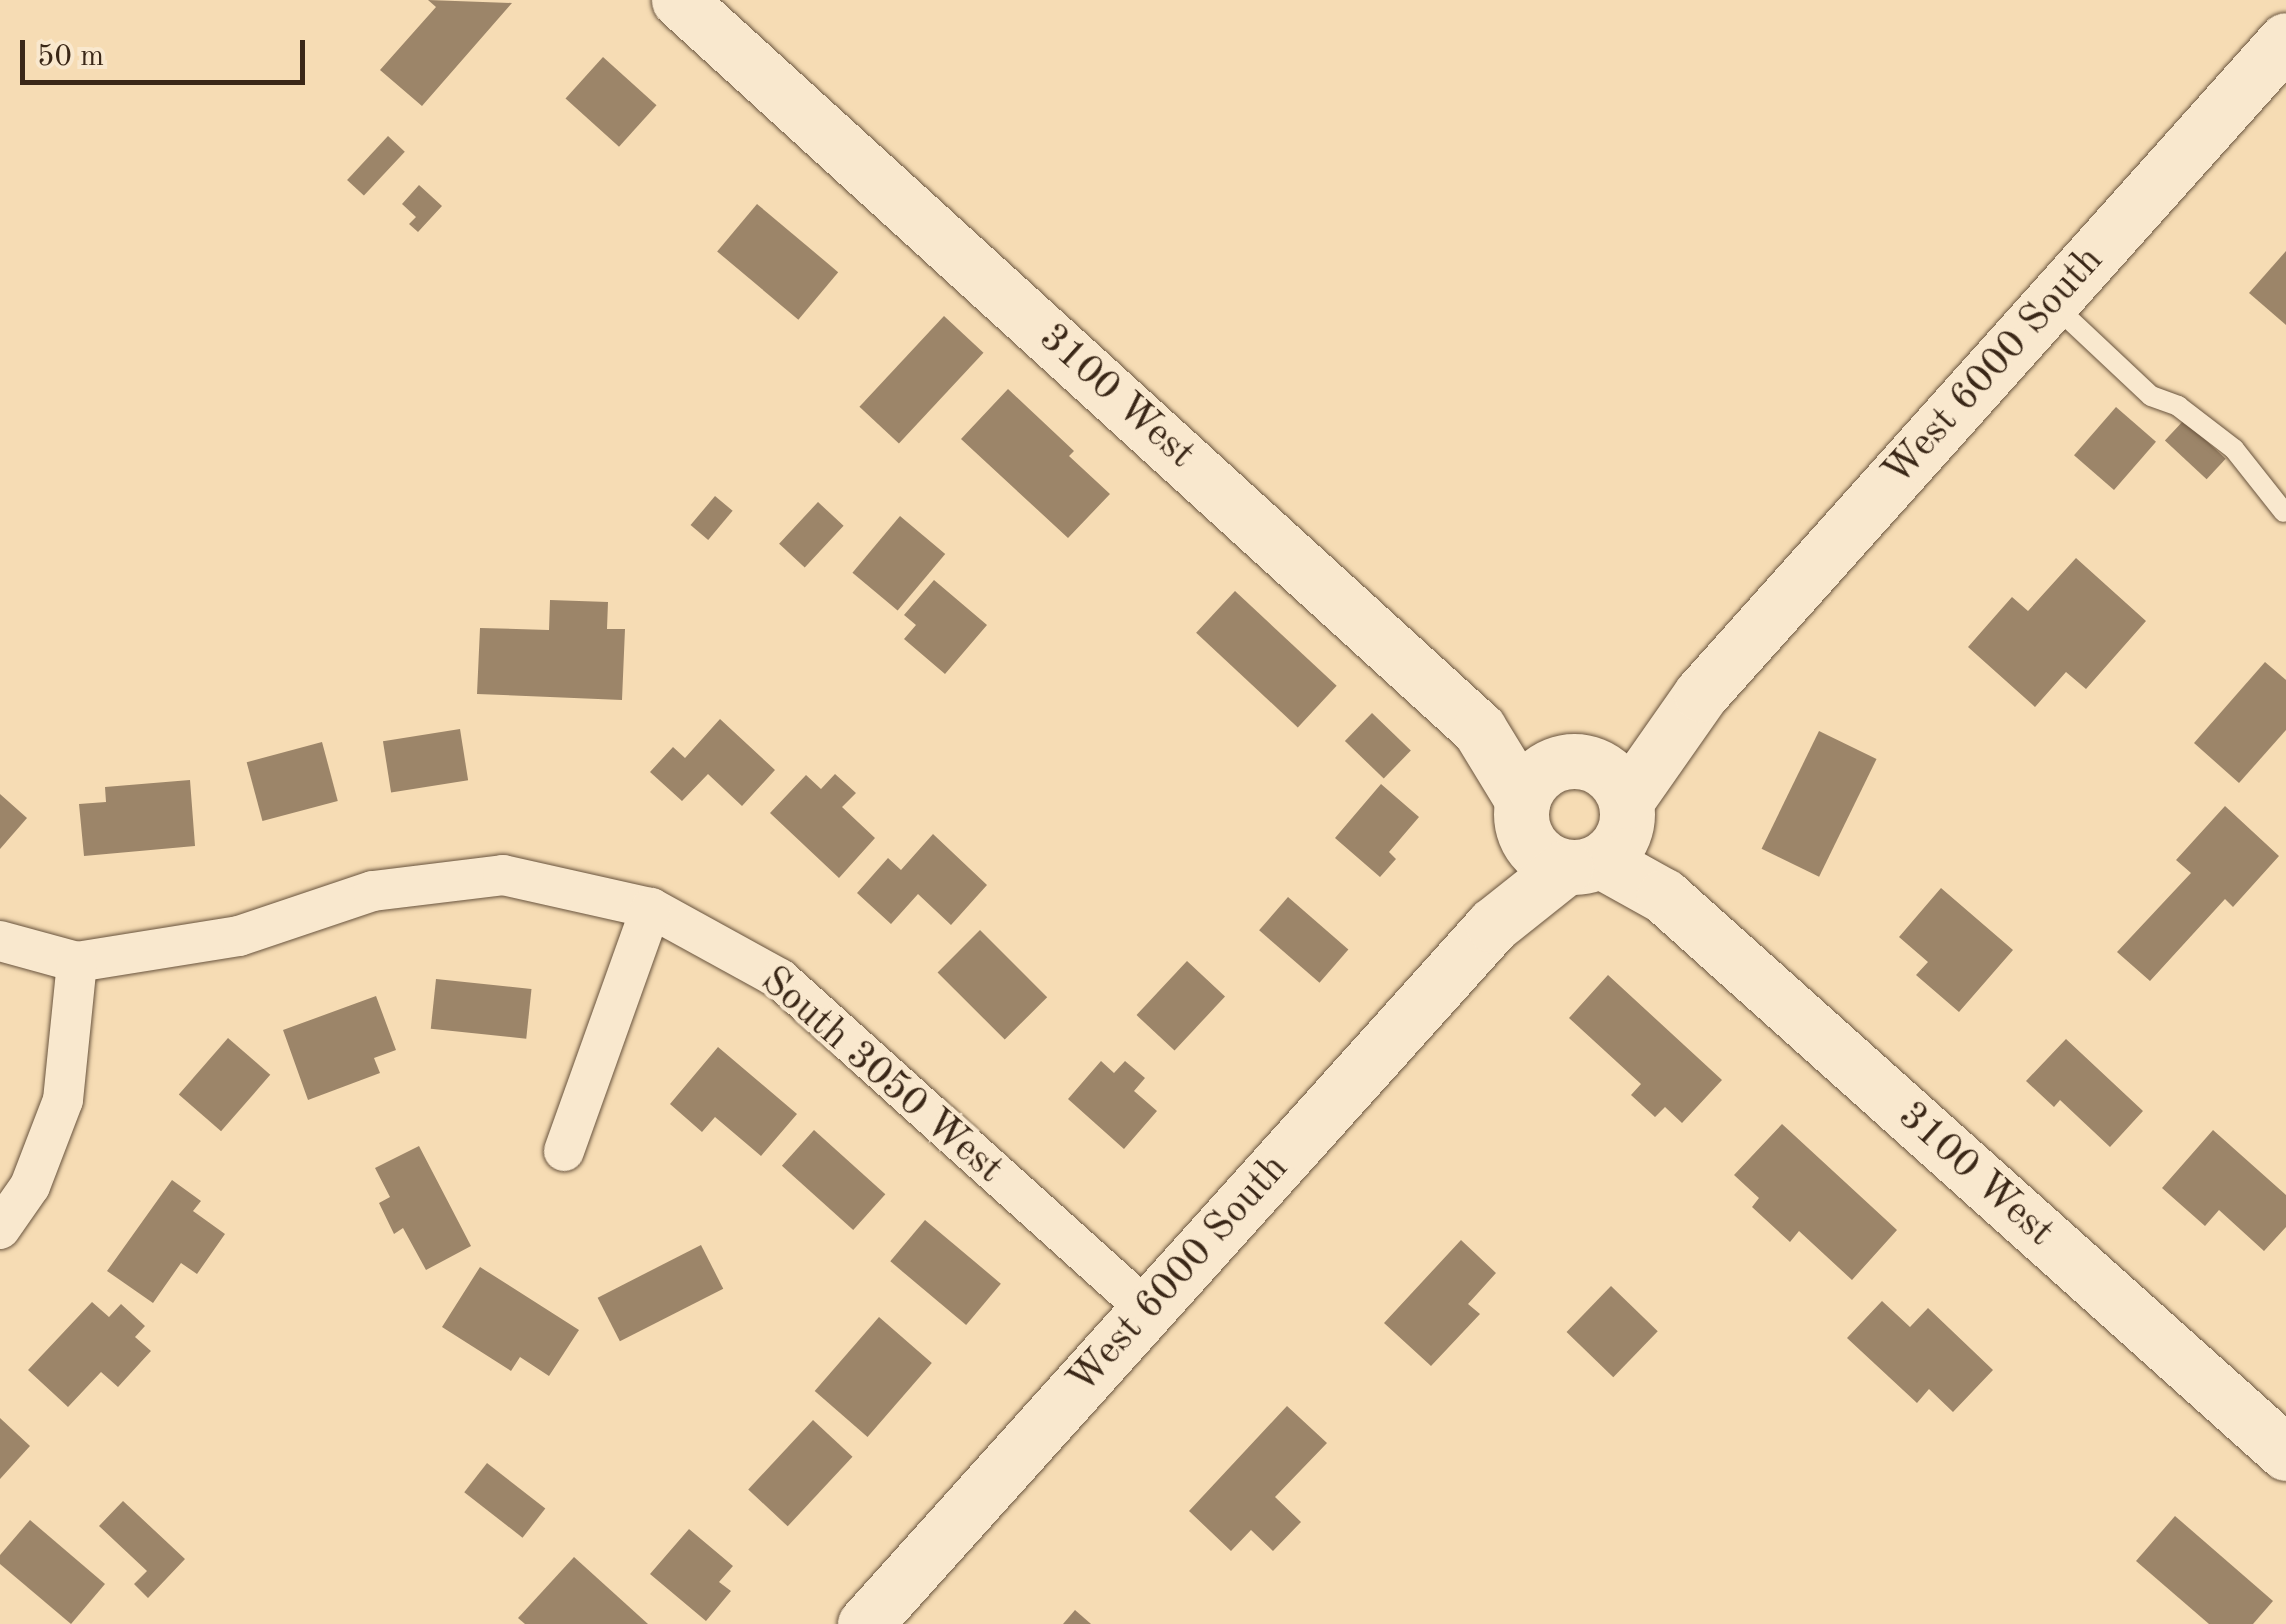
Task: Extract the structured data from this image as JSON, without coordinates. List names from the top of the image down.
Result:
{
  "streets": {
    "street": ["West 6000 South", "3100 West", "South 3050 West"]
  },
  "crossings": [
    ["West 6000 South", "3100 West"],
    ["West 6000 South", "South 3050 West"]
  ],
  "scale_bar": "50 m"
}
